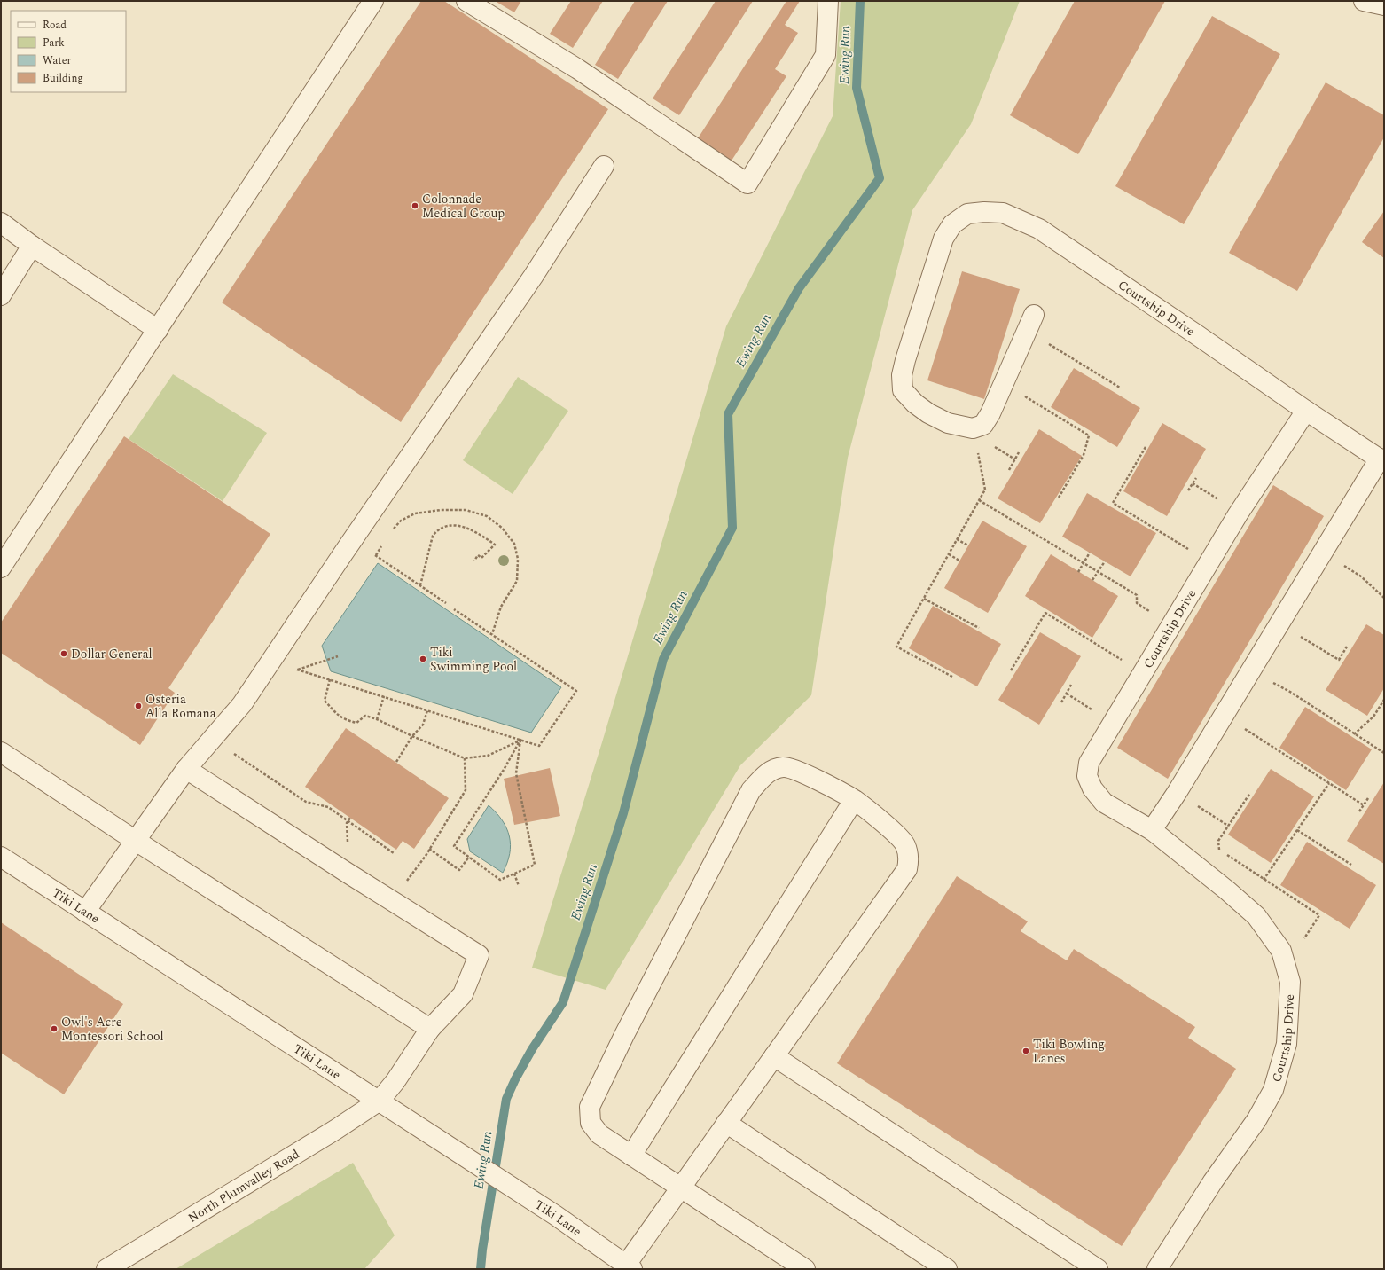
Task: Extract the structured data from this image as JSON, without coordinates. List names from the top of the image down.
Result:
{
  "streets": {
    "street": ["Courtship Drive", "Tiki Lane", "North Plumvalley Road"]
  },
  "crossings": [
    ["Tiki Lane", "North Plumvalley Road"]
  ],
  "water": ["Ewing Run"],
  "places": [
    "Colonnade Medical Group",
    "Dollar General",
    "Tiki Swimming Pool",
    "Osteria Alla Romana",
    "Owl's Acre Montessori School",
    "Tiki Bowling Lanes"
  ],
  "legend": [
    "Road",
    "Park",
    "Water",
    "Building"
  ]
}
